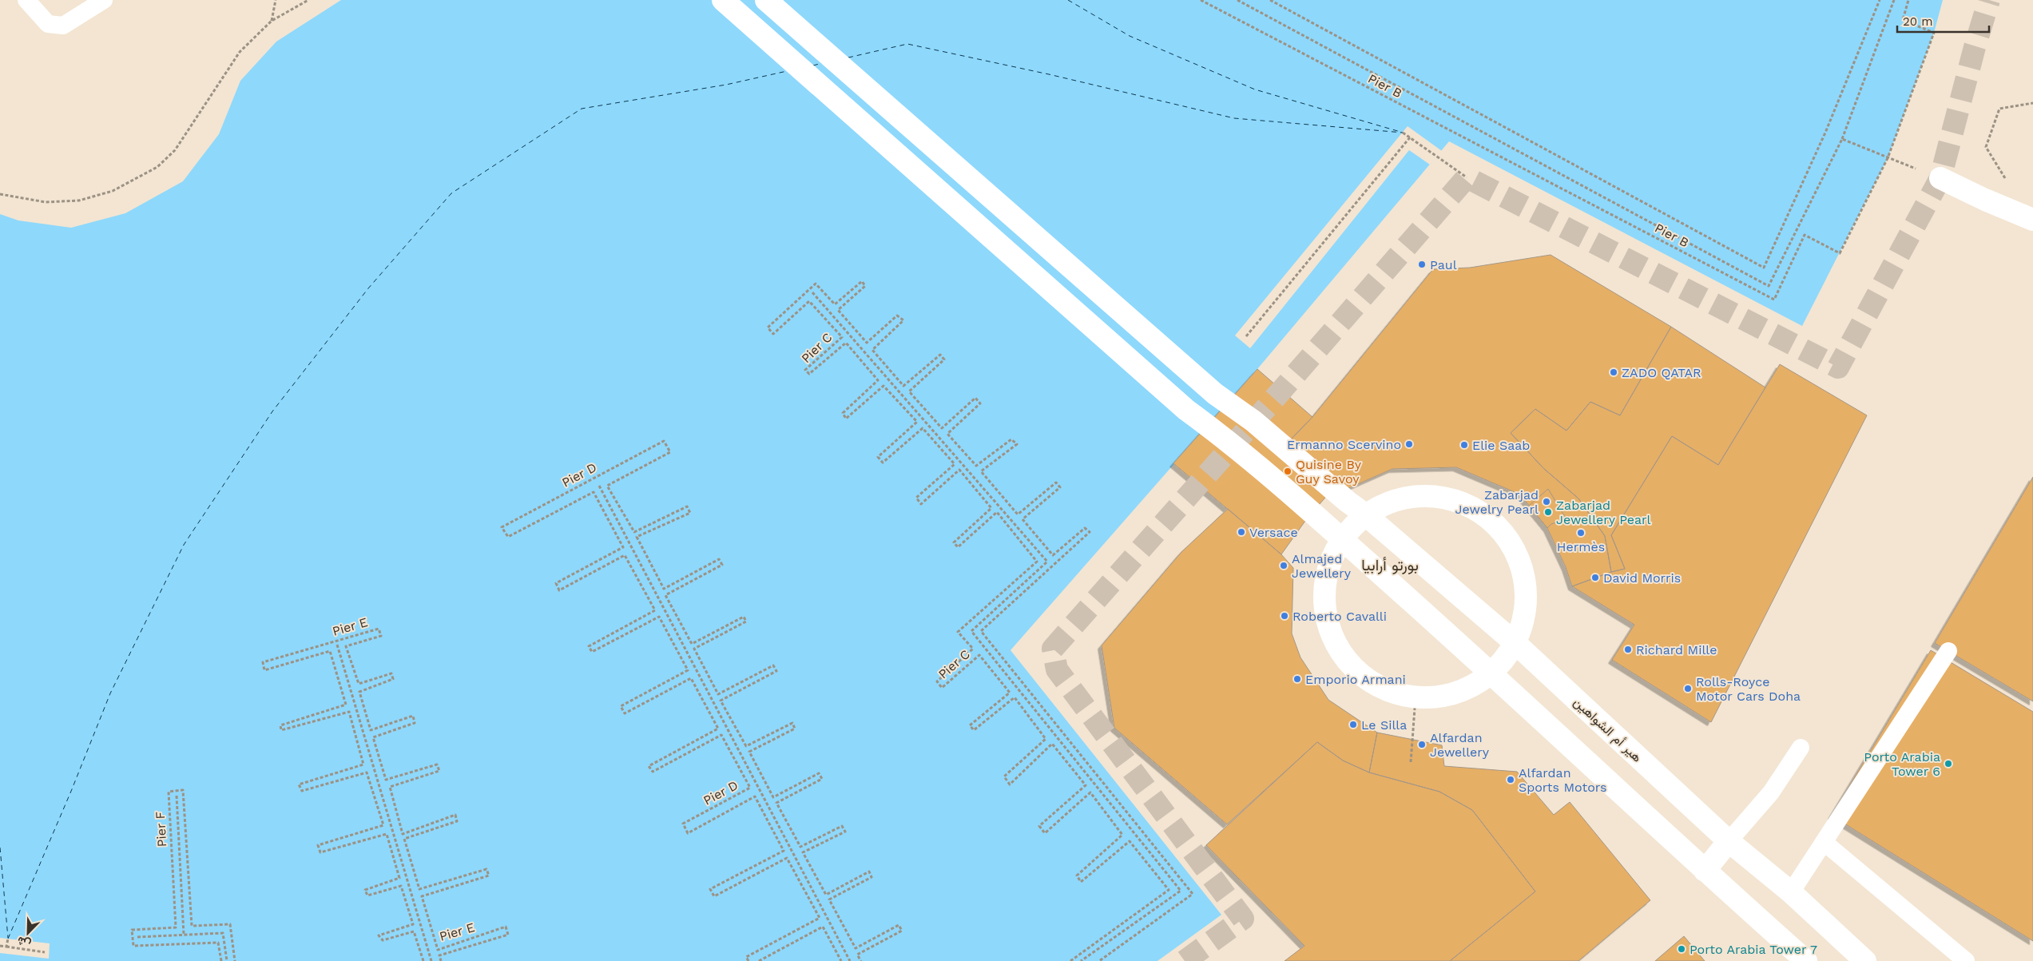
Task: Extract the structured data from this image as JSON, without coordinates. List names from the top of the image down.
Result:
{
  "streets": {
    "street": ["هير أم الشواهين"],
    "path": [
      "Pier B",
      "Pier C",
      "Pier D",
      "Pier E",
      "Pier F"
    ]
  },
  "districts": ["بورتو أرابيا"],
  "places": [
    "Paul",
    "ZADO QATAR",
    "Ermanno Scervino",
    "Elie Saab",
    "Quisine By Guy Savoy",
    "Zabarjad Jewelry Pearl",
    "Zabarjad Jewellery Pearl",
    "Versace",
    "Hermès",
    "Almajed Jewellery",
    "David Morris",
    "Roberto Cavalli",
    "Richard Mille",
    "Emporio Armani",
    "Rolls-Royce Motor Cars Doha",
    "Le Silla",
    "Alfardan Jewellery",
    "Porto Arabia Tower 6",
    "Alfardan Sports Motors",
    "Porto Arabia Tower 7"
  ],
  "scale_bar": "20 m",
  "north": "bottom left"
}
